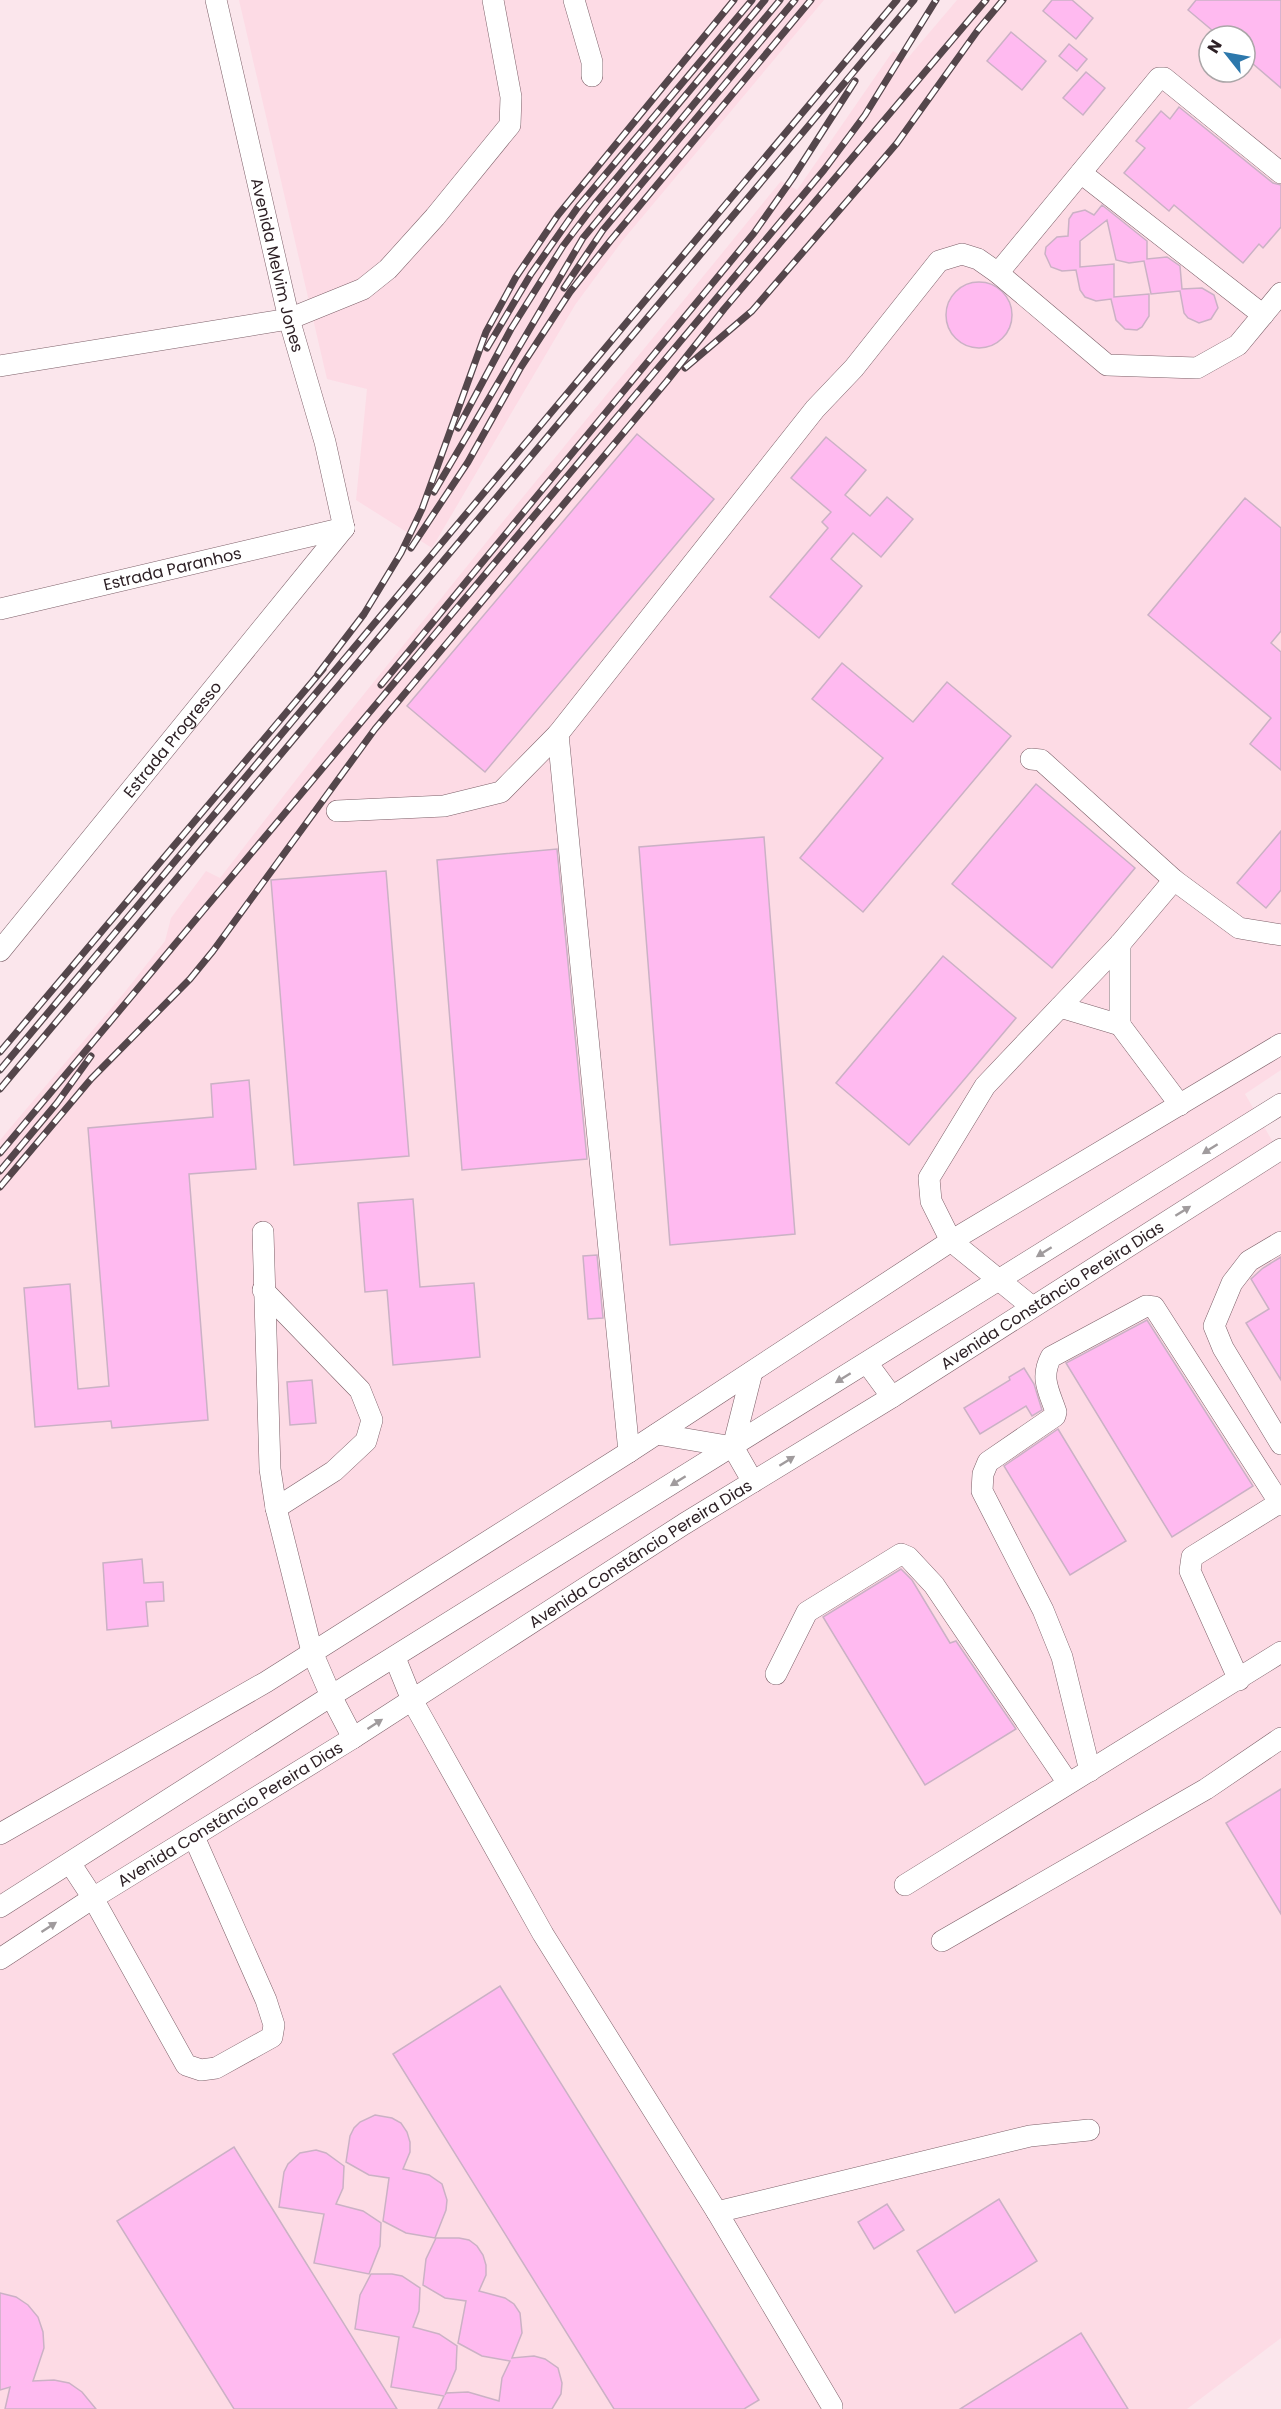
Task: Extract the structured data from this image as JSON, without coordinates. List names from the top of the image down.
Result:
{
  "streets": {
    "street": [
      "Avenida Melvim Jones",
      "Estrada Paranhos",
      "Estrada Progresso",
      "Avenida Constâncio Pereira Dias"
    ]
  },
  "crossings": [
    ["Avenida Melvim Jones", "Estrada Paranhos"],
    ["Avenida Melvim Jones", "Estrada Progresso"],
    ["Estrada Paranhos", "Estrada Progresso"]
  ],
  "north": "top left"
}
